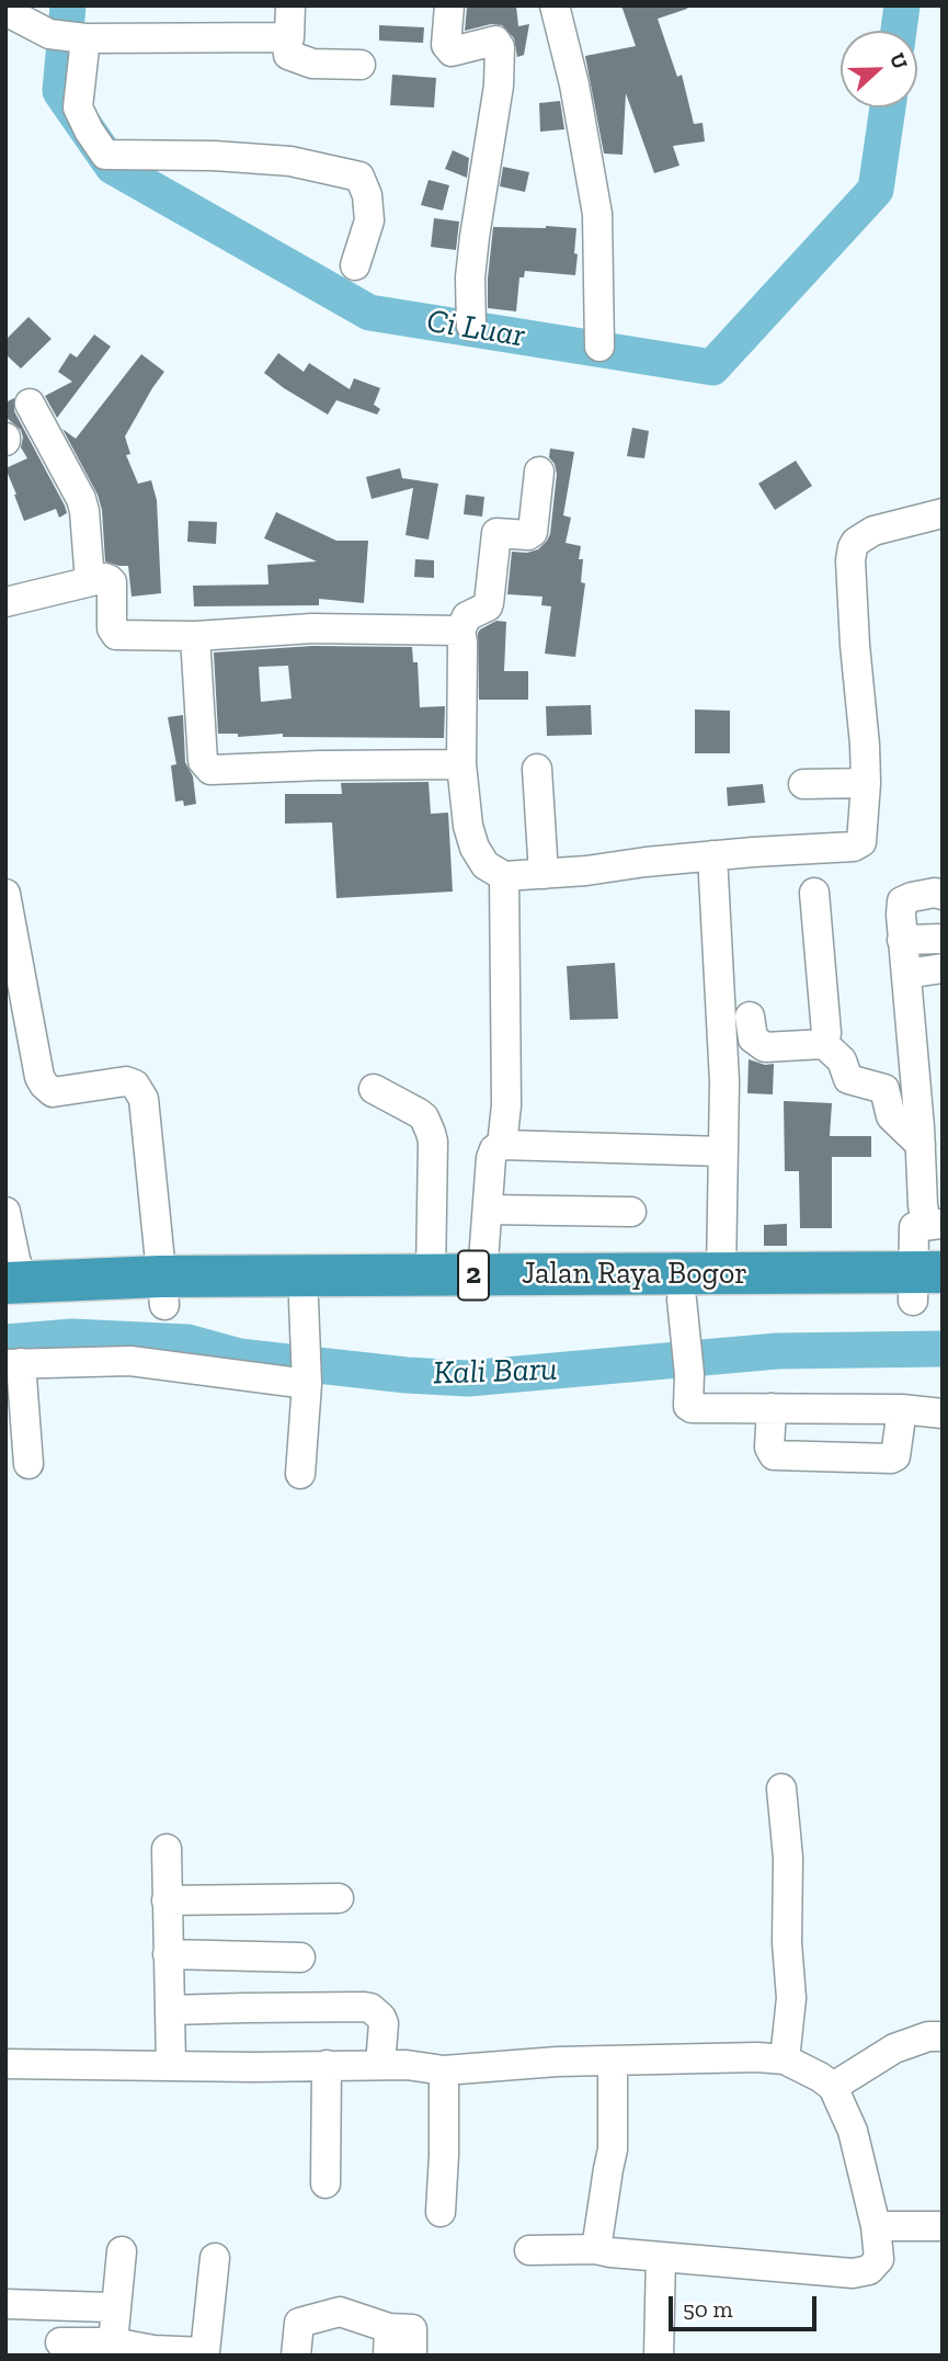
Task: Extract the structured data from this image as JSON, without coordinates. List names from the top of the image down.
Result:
{
  "streets": {
    "highway": ["Jalan Raya Bogor", "2"]
  },
  "water": ["Ci Luar", "Kali Baru"],
  "scale_bar": "50 m",
  "north": "right"
}
